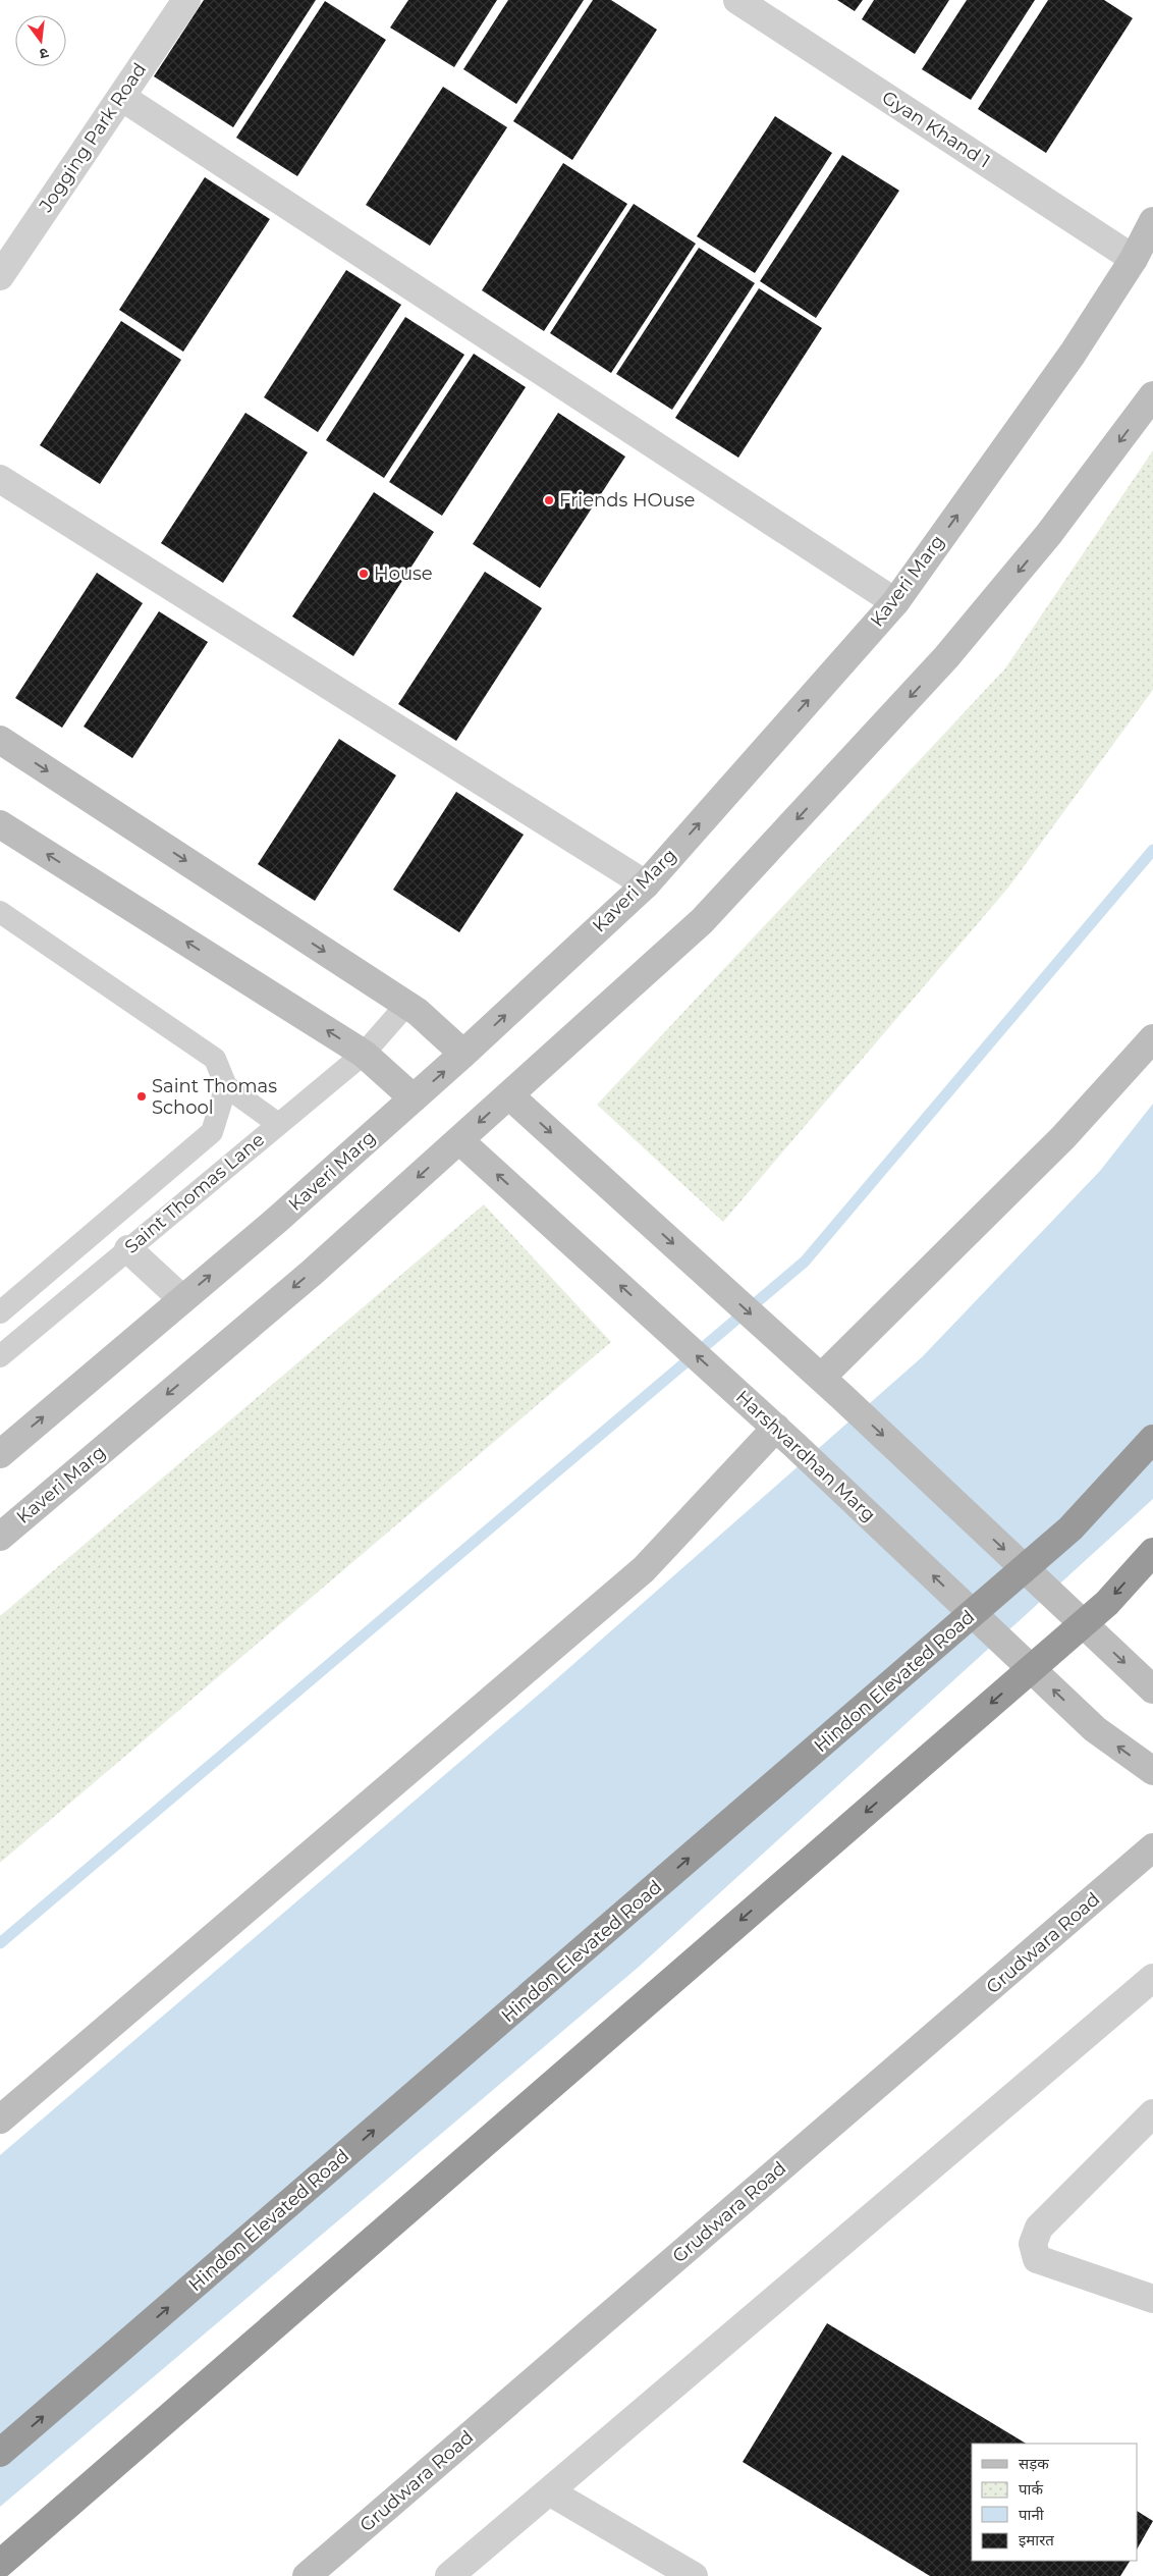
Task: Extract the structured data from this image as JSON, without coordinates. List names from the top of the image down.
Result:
{
  "streets": {
    "highway": ["Hindon Elevated Road"],
    "street": [
      "Gyan Khand 1",
      "Jogging Park Road",
      "Kaveri Marg",
      "Harshvardhan Marg",
      "Grudwara Road"
    ],
    "lane": ["Saint Thomas Lane"]
  },
  "crossings": [
    ["Gyan Khand 1", "Kaveri Marg"],
    ["Kaveri Marg", "Harshvardhan Marg"]
  ],
  "places": ["Friends HOuse", "House", "Saint Thomas School"],
  "legend": [
    "सड़क",
    "पार्क",
    "पानी",
    "इमारत"
  ],
  "north": "bottom"
}
